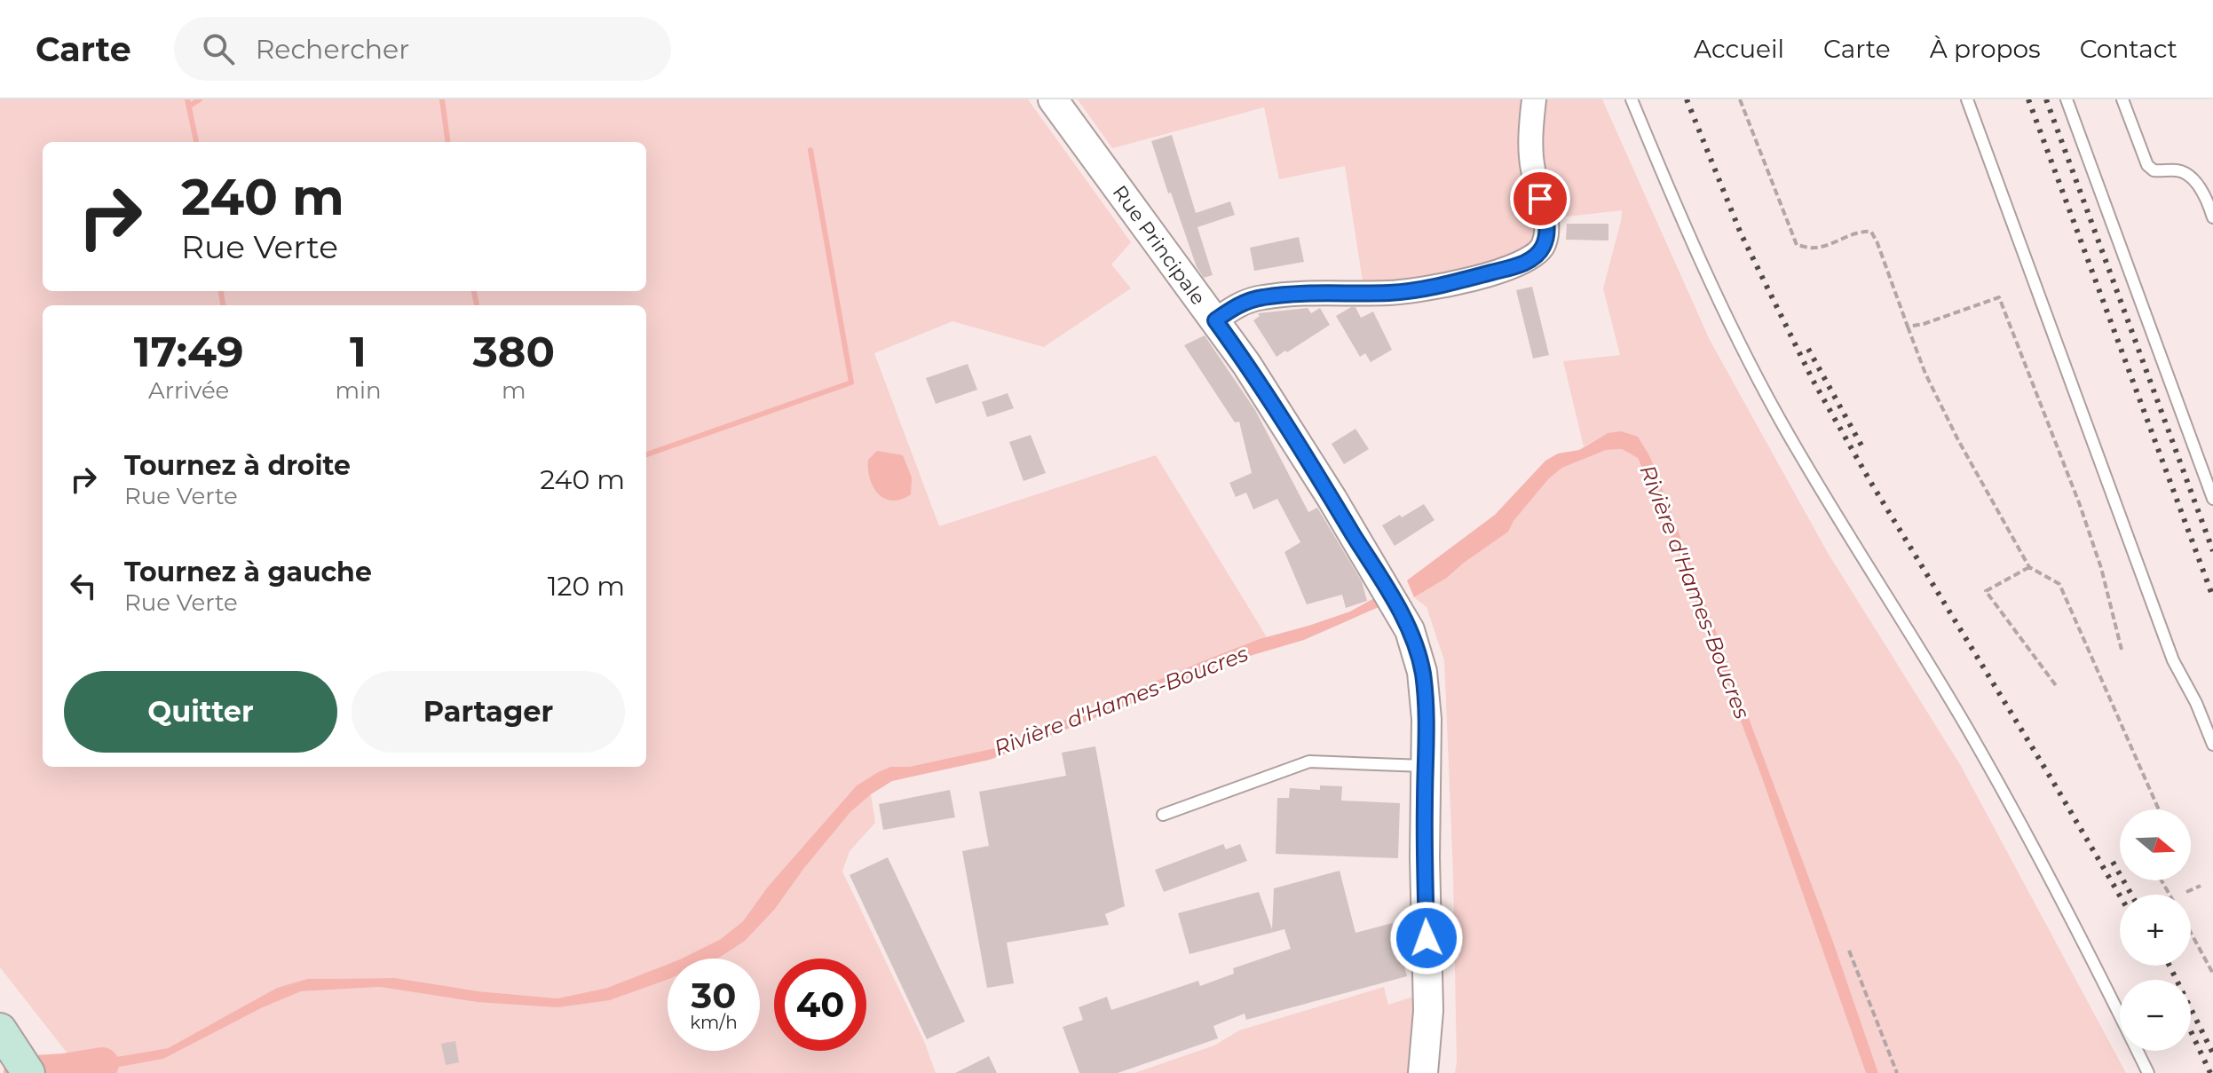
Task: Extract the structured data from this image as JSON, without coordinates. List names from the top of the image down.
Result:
{
  "streets": {
    "street": ["Rue Principale"]
  },
  "water": ["Rivière d'Hames-Boucres"],
  "north": "right",
  "page": {
    "header": "Carte",
    "search": "Rechercher",
    "nav": [
      "Accueil",
      "Carte",
      "À propos",
      "Contact"
    ],
    "turn": ["240 m", "Rue Verte"],
    "eta": [
      "17:49",
      "Arrivée",
      "1",
      "min",
      "380",
      "m"
    ],
    "list": [
      {
        "name": "Tournez à droite",
        "note": "Rue Verte",
        "value": "240 m"
      },
      {
        "name": "Tournez à gauche",
        "note": "Rue Verte",
        "value": "120 m"
      }
    ],
    "buttons": ["Quitter", "Partager"],
    "map_buttons": ["+", "−"],
    "speed": "30 km/h",
    "limit": "40"
  }
}
